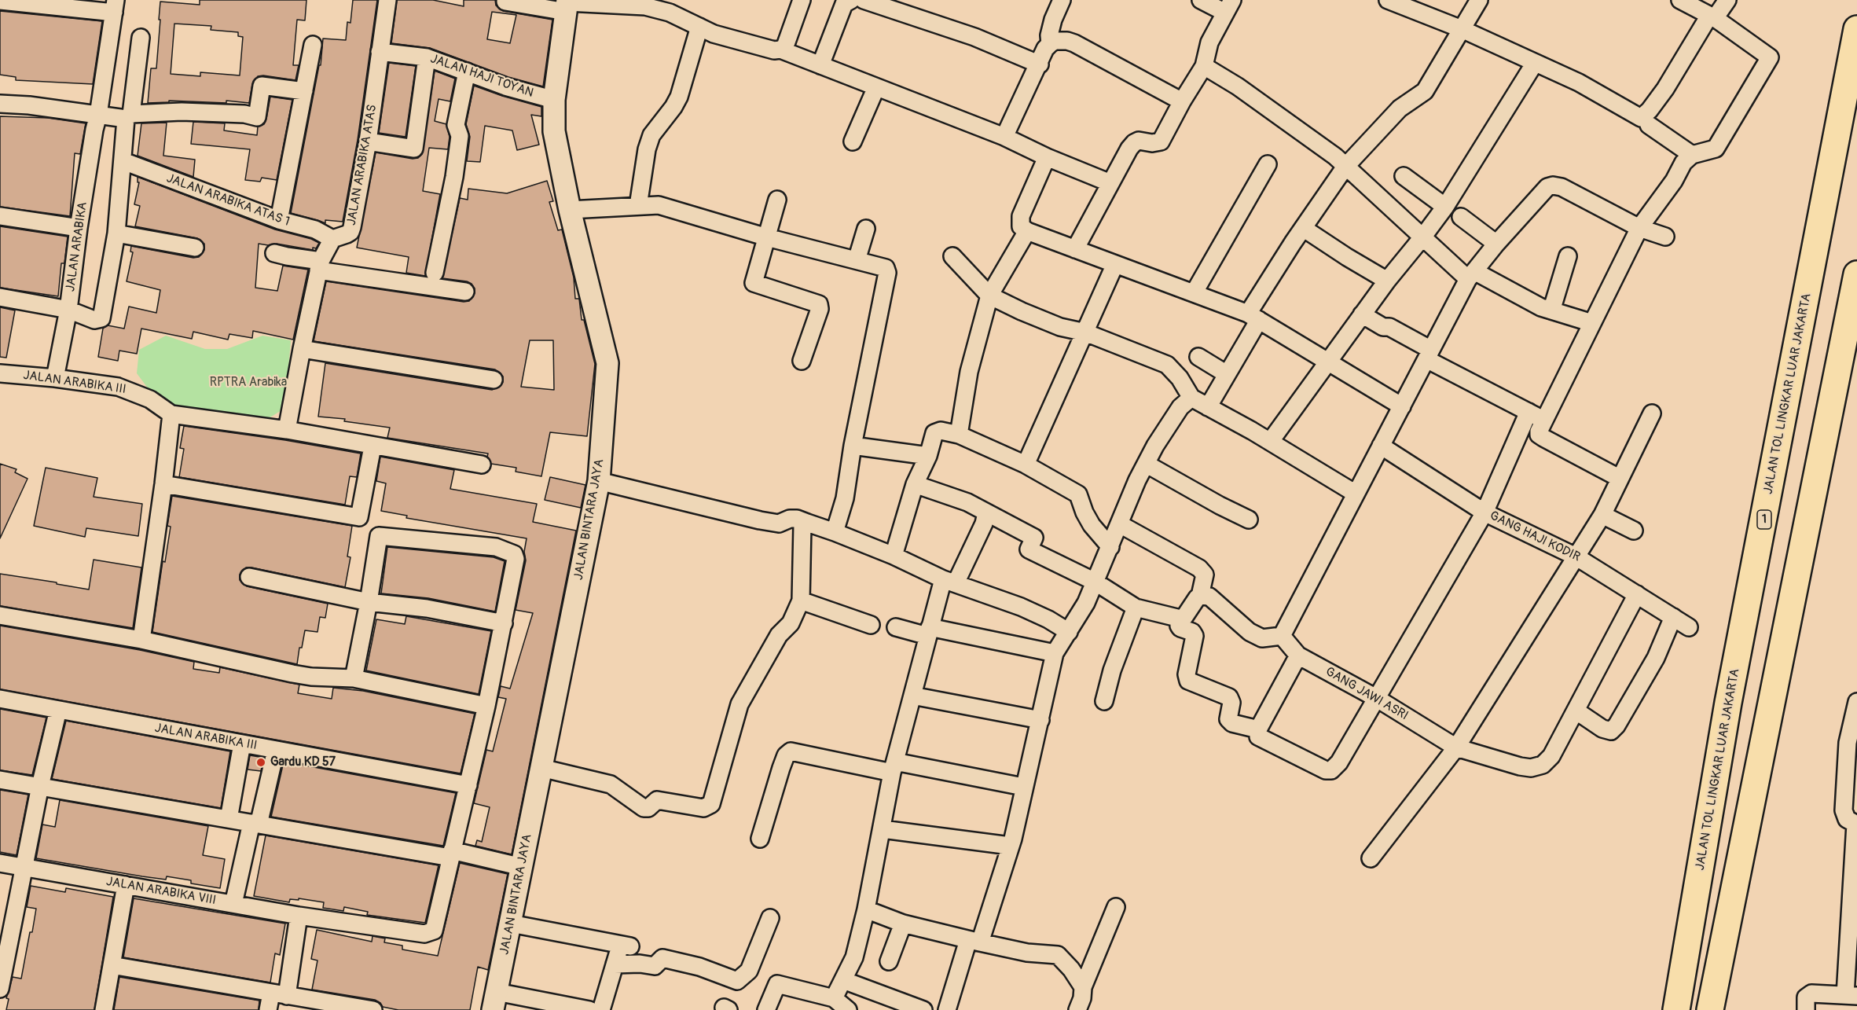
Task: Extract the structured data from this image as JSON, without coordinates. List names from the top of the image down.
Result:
{
  "streets": {
    "highway": ["JALAN TOL LINGKAR LUAR JAKARTA", "1"],
    "street": [
      "JALAN HAJI TOYAN",
      "JALAN ARABIKA ATAS",
      "JALAN ARABIKA ATAS 1",
      "JALAN ARABIKA",
      "JALAN ARABIKA III",
      "JALAN BINTARA JAYA",
      "GANG HAJI KODIR",
      "GANG JAWI ASRI",
      "JALAN ARABIKA VIII"
    ]
  },
  "crossings": [
    ["JALAN HAJI TOYAN", "JALAN ARABIKA ATAS"],
    ["JALAN HAJI TOYAN", "JALAN BINTARA JAYA"],
    ["JALAN ARABIKA ATAS", "JALAN ARABIKA ATAS 1"],
    ["JALAN ARABIKA ATAS", "JALAN ARABIKA III"],
    ["JALAN ARABIKA", "JALAN ARABIKA III"]
  ],
  "parks": ["RPTRA Arabika"],
  "places": ["Gardu KD 57"]
}
